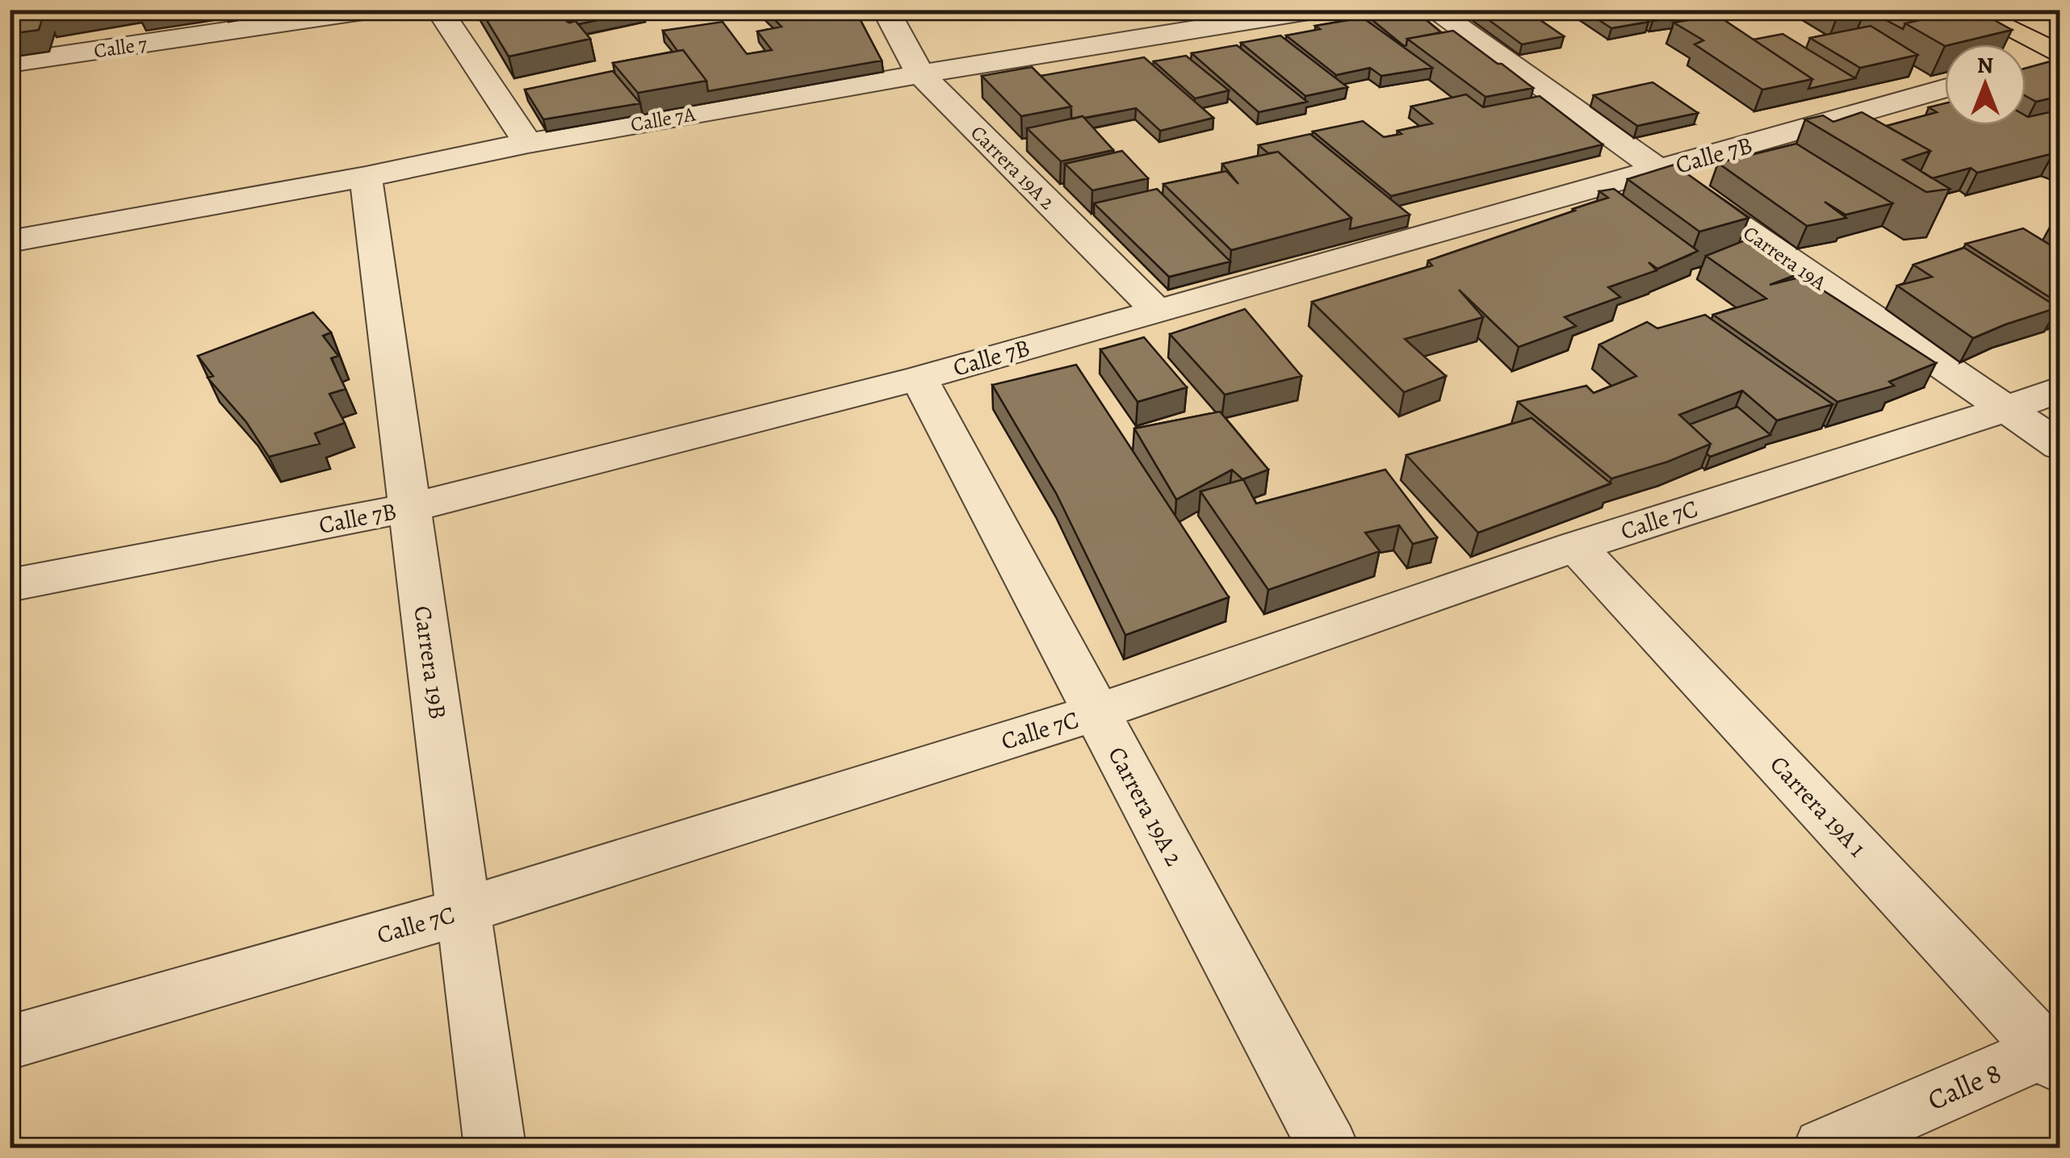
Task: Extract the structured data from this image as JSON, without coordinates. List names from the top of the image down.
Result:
{
  "streets": {
    "street": [
      "Calle 7",
      "Calle 7A",
      "Calle 7B",
      "Carrera 19A 2",
      "Carrera 19A",
      "Calle 7C",
      "Carrera 19B",
      "Carrera 19A 1",
      "Calle 8"
    ]
  },
  "crossings": [
    ["Calle 7A", "Carrera 19A 2"],
    ["Calle 7A", "Carrera 19B"],
    ["Calle 7B", "Carrera 19A 2"],
    ["Calle 7B", "Carrera 19A"],
    ["Calle 7B", "Carrera 19B"],
    ["Carrera 19A 2", "Calle 7C"],
    ["Carrera 19A", "Calle 7C"],
    ["Calle 7C", "Carrera 19B"],
    ["Calle 7C", "Carrera 19A 1"],
    ["Carrera 19A 1", "Calle 8"]
  ],
  "north": "top"
}
